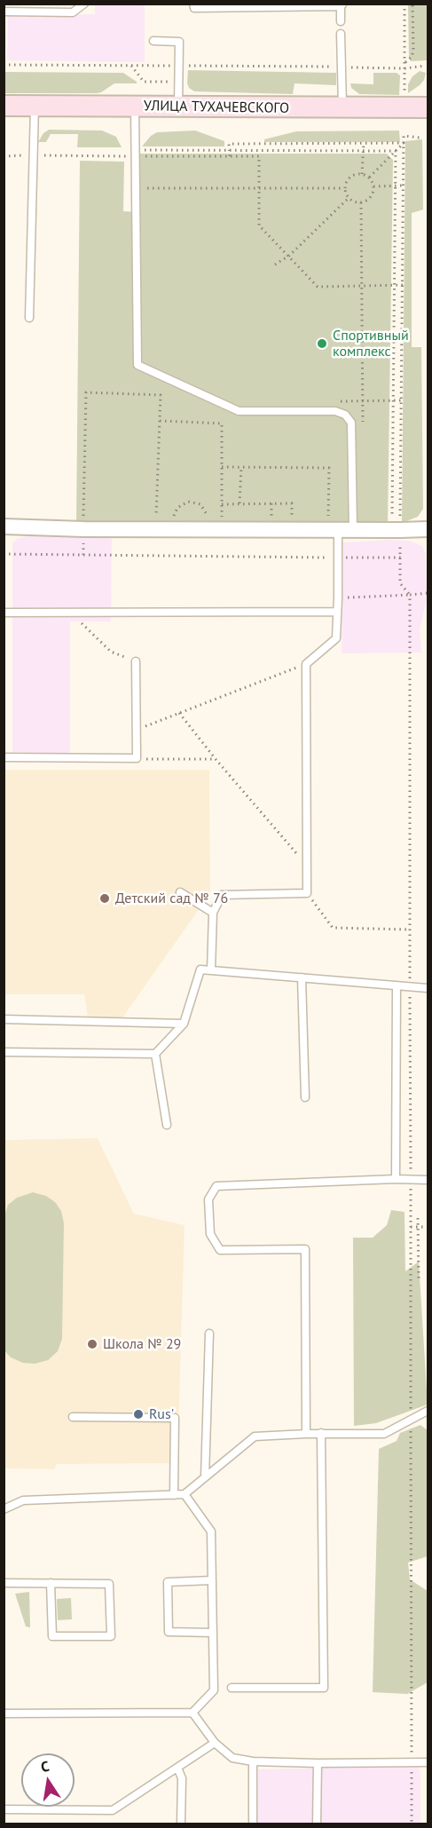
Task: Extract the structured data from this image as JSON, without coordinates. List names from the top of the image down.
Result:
{
  "streets": {
    "street": ["УЛИЦА ТУХАЧЕВСКОГО"]
  },
  "places": [
    "Спортивный комплекс",
    "Детский сад № 76",
    "Школа № 29",
    "Rus'"
  ],
  "north": "top"
}
